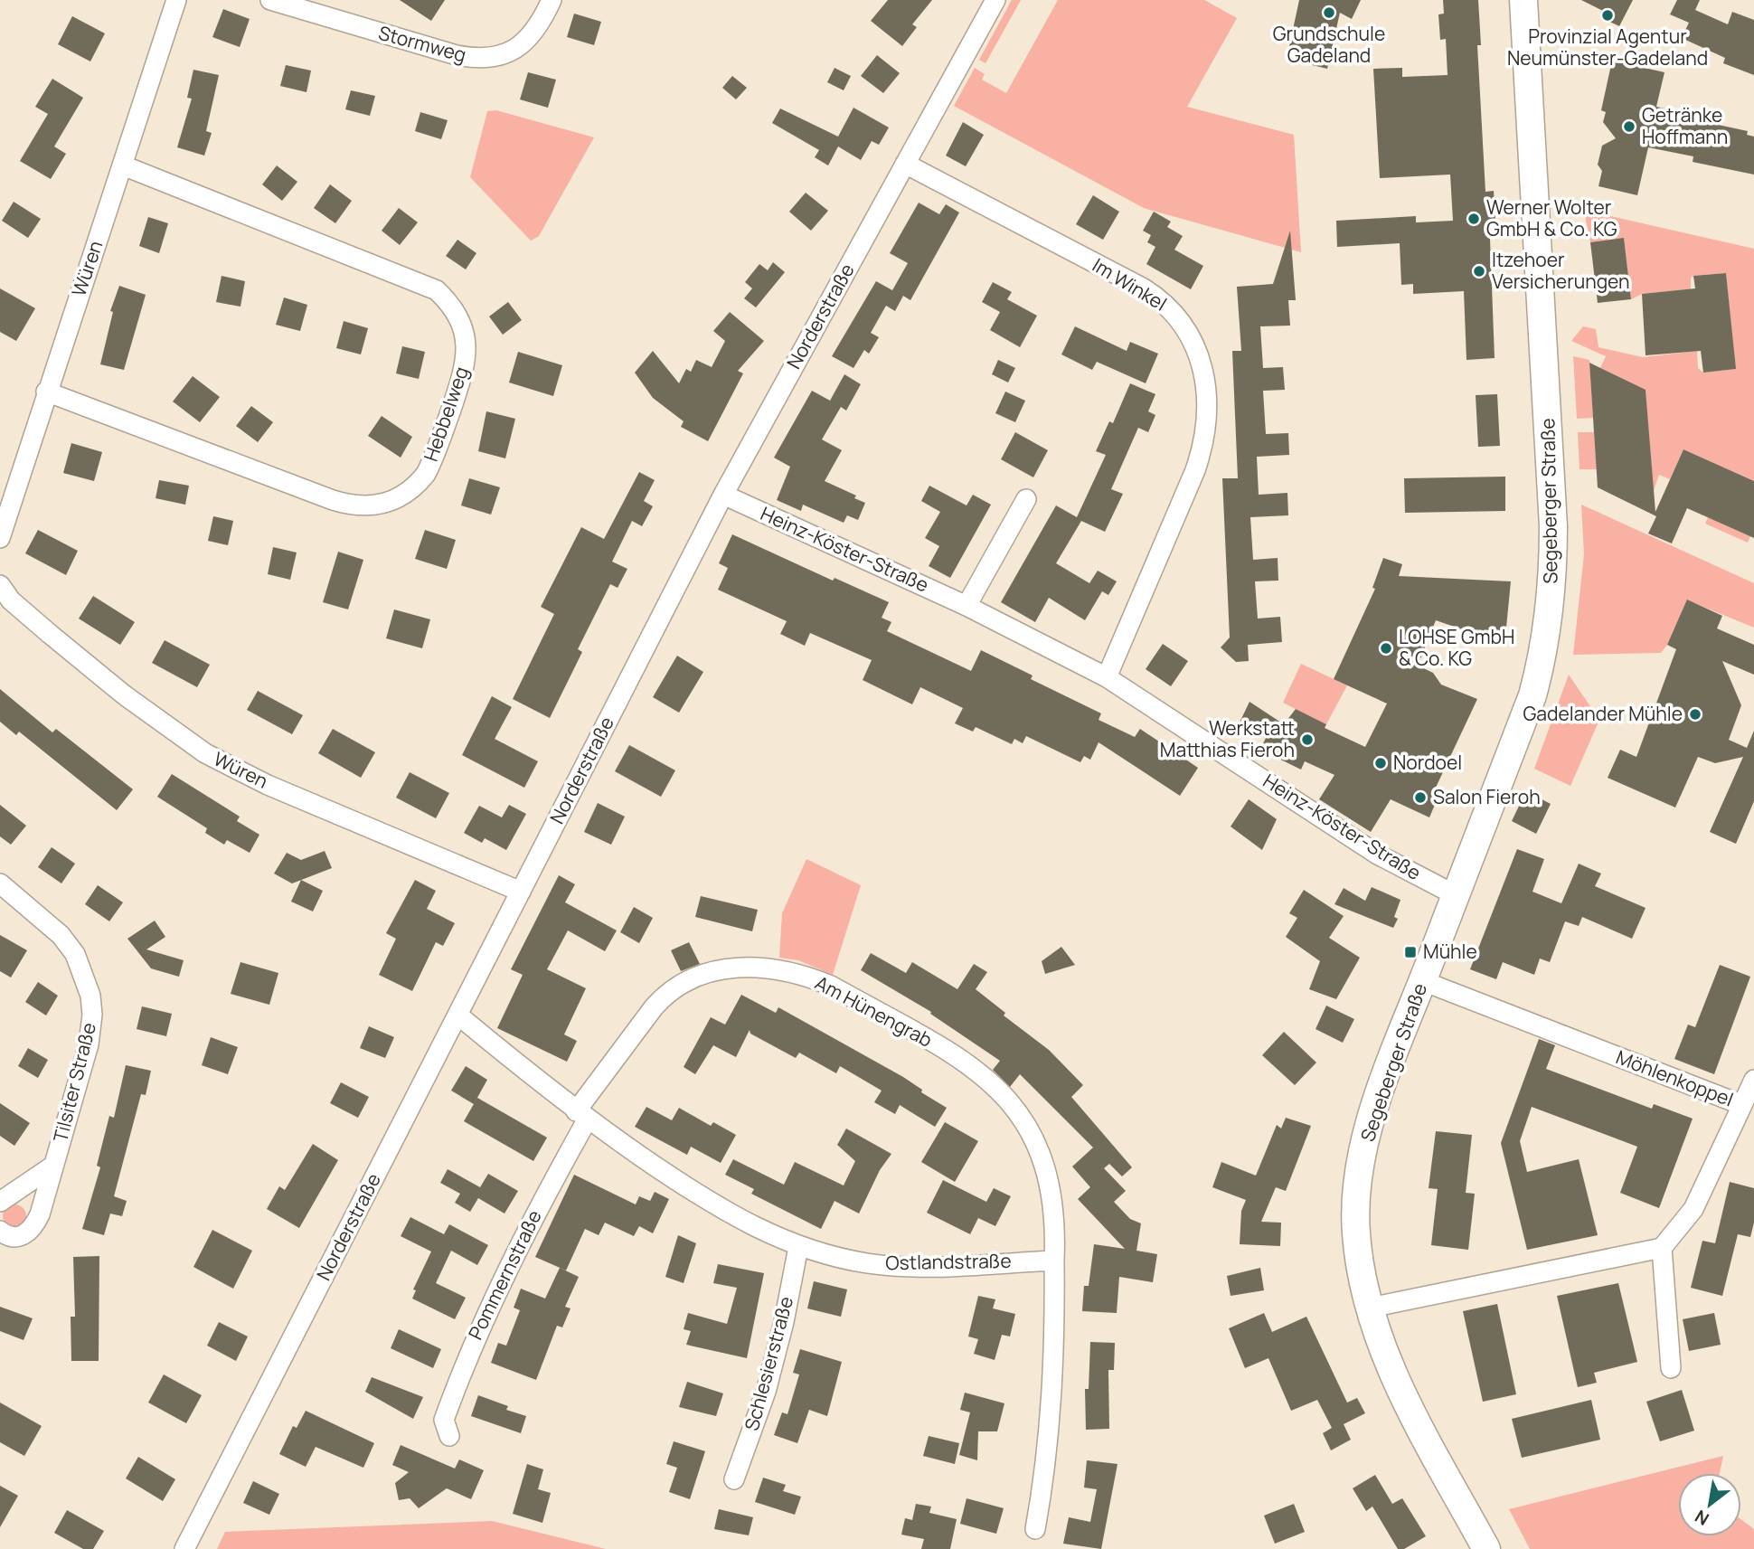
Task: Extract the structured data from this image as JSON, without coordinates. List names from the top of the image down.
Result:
{
  "streets": {
    "main road": ["Segeberger Straße"],
    "street": [
      "Stormweg",
      "Würen",
      "Im Winkel",
      "Norderstraße",
      "Hebbelweg",
      "Heinz-Köster-Straße",
      "Am Hünengrab",
      "Möhlenkoppel",
      "Tilsiter Straße",
      "Ostlandstraße",
      "Pommernstraße",
      "Schlesierstraße"
    ]
  },
  "crossings": [
    ["Würen", "Norderstraße"],
    ["Würen", "Hebbelweg"],
    ["Im Winkel", "Norderstraße"],
    ["Im Winkel", "Heinz-Köster-Straße"],
    ["Norderstraße", "Heinz-Köster-Straße"],
    ["Norderstraße", "Ostlandstraße"],
    ["Segeberger Straße", "Heinz-Köster-Straße"],
    ["Segeberger Straße", "Möhlenkoppel"],
    ["Am Hünengrab", "Ostlandstraße"],
    ["Am Hünengrab", "Pommernstraße"],
    ["Ostlandstraße", "Pommernstraße"],
    ["Ostlandstraße", "Schlesierstraße"]
  ],
  "places": {
    "other": [
      "Grundschule Gadeland",
      "Provinzial Agentur Neumünster-Gadeland",
      "Getränke Hoffmann",
      "Werner Wolter GmbH & Co. KG",
      "Itzehoer Versicherungen",
      "LOHSE GmbH & Co. KG",
      "Gadelander Mühle",
      "Werkstatt Matthias Fieroh",
      "Nordoel",
      "Salon Fieroh"
    ],
    "transit": ["Mühle"]
  },
  "north": "bottom left"
}
